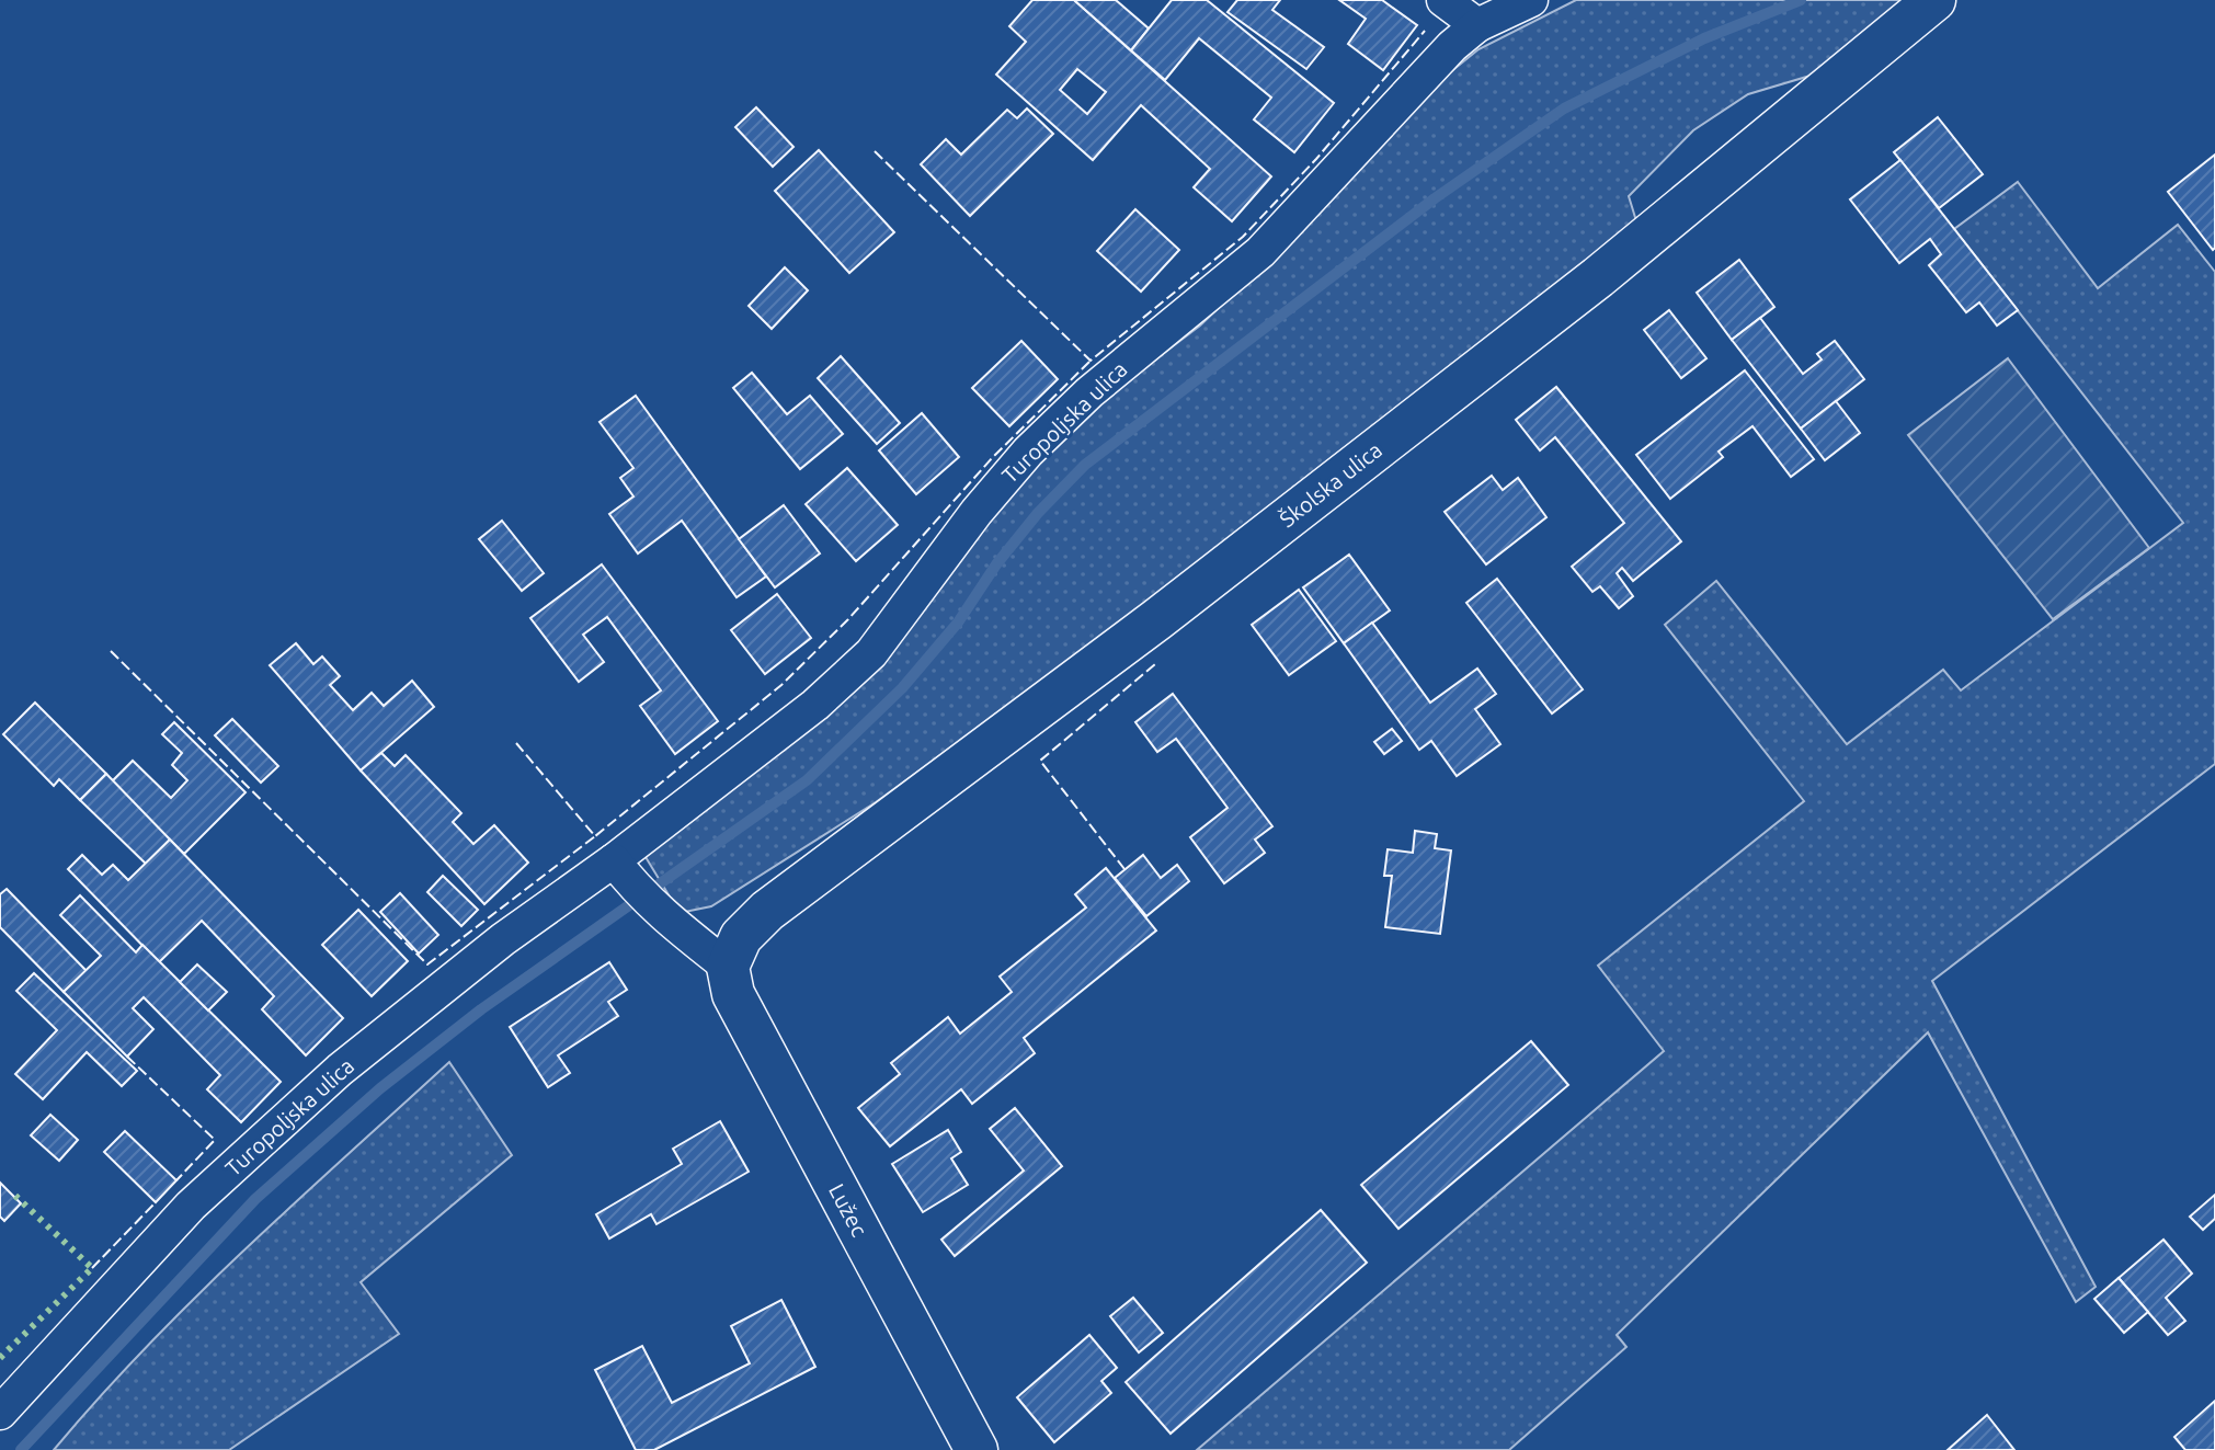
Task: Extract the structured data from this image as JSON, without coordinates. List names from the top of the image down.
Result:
{
  "streets": {
    "street": ["Turopoljska ulica", "Školska ulica", "Lužec"]
  },
  "crossings": [
    ["Školska ulica", "Lužec"]
  ]
}
